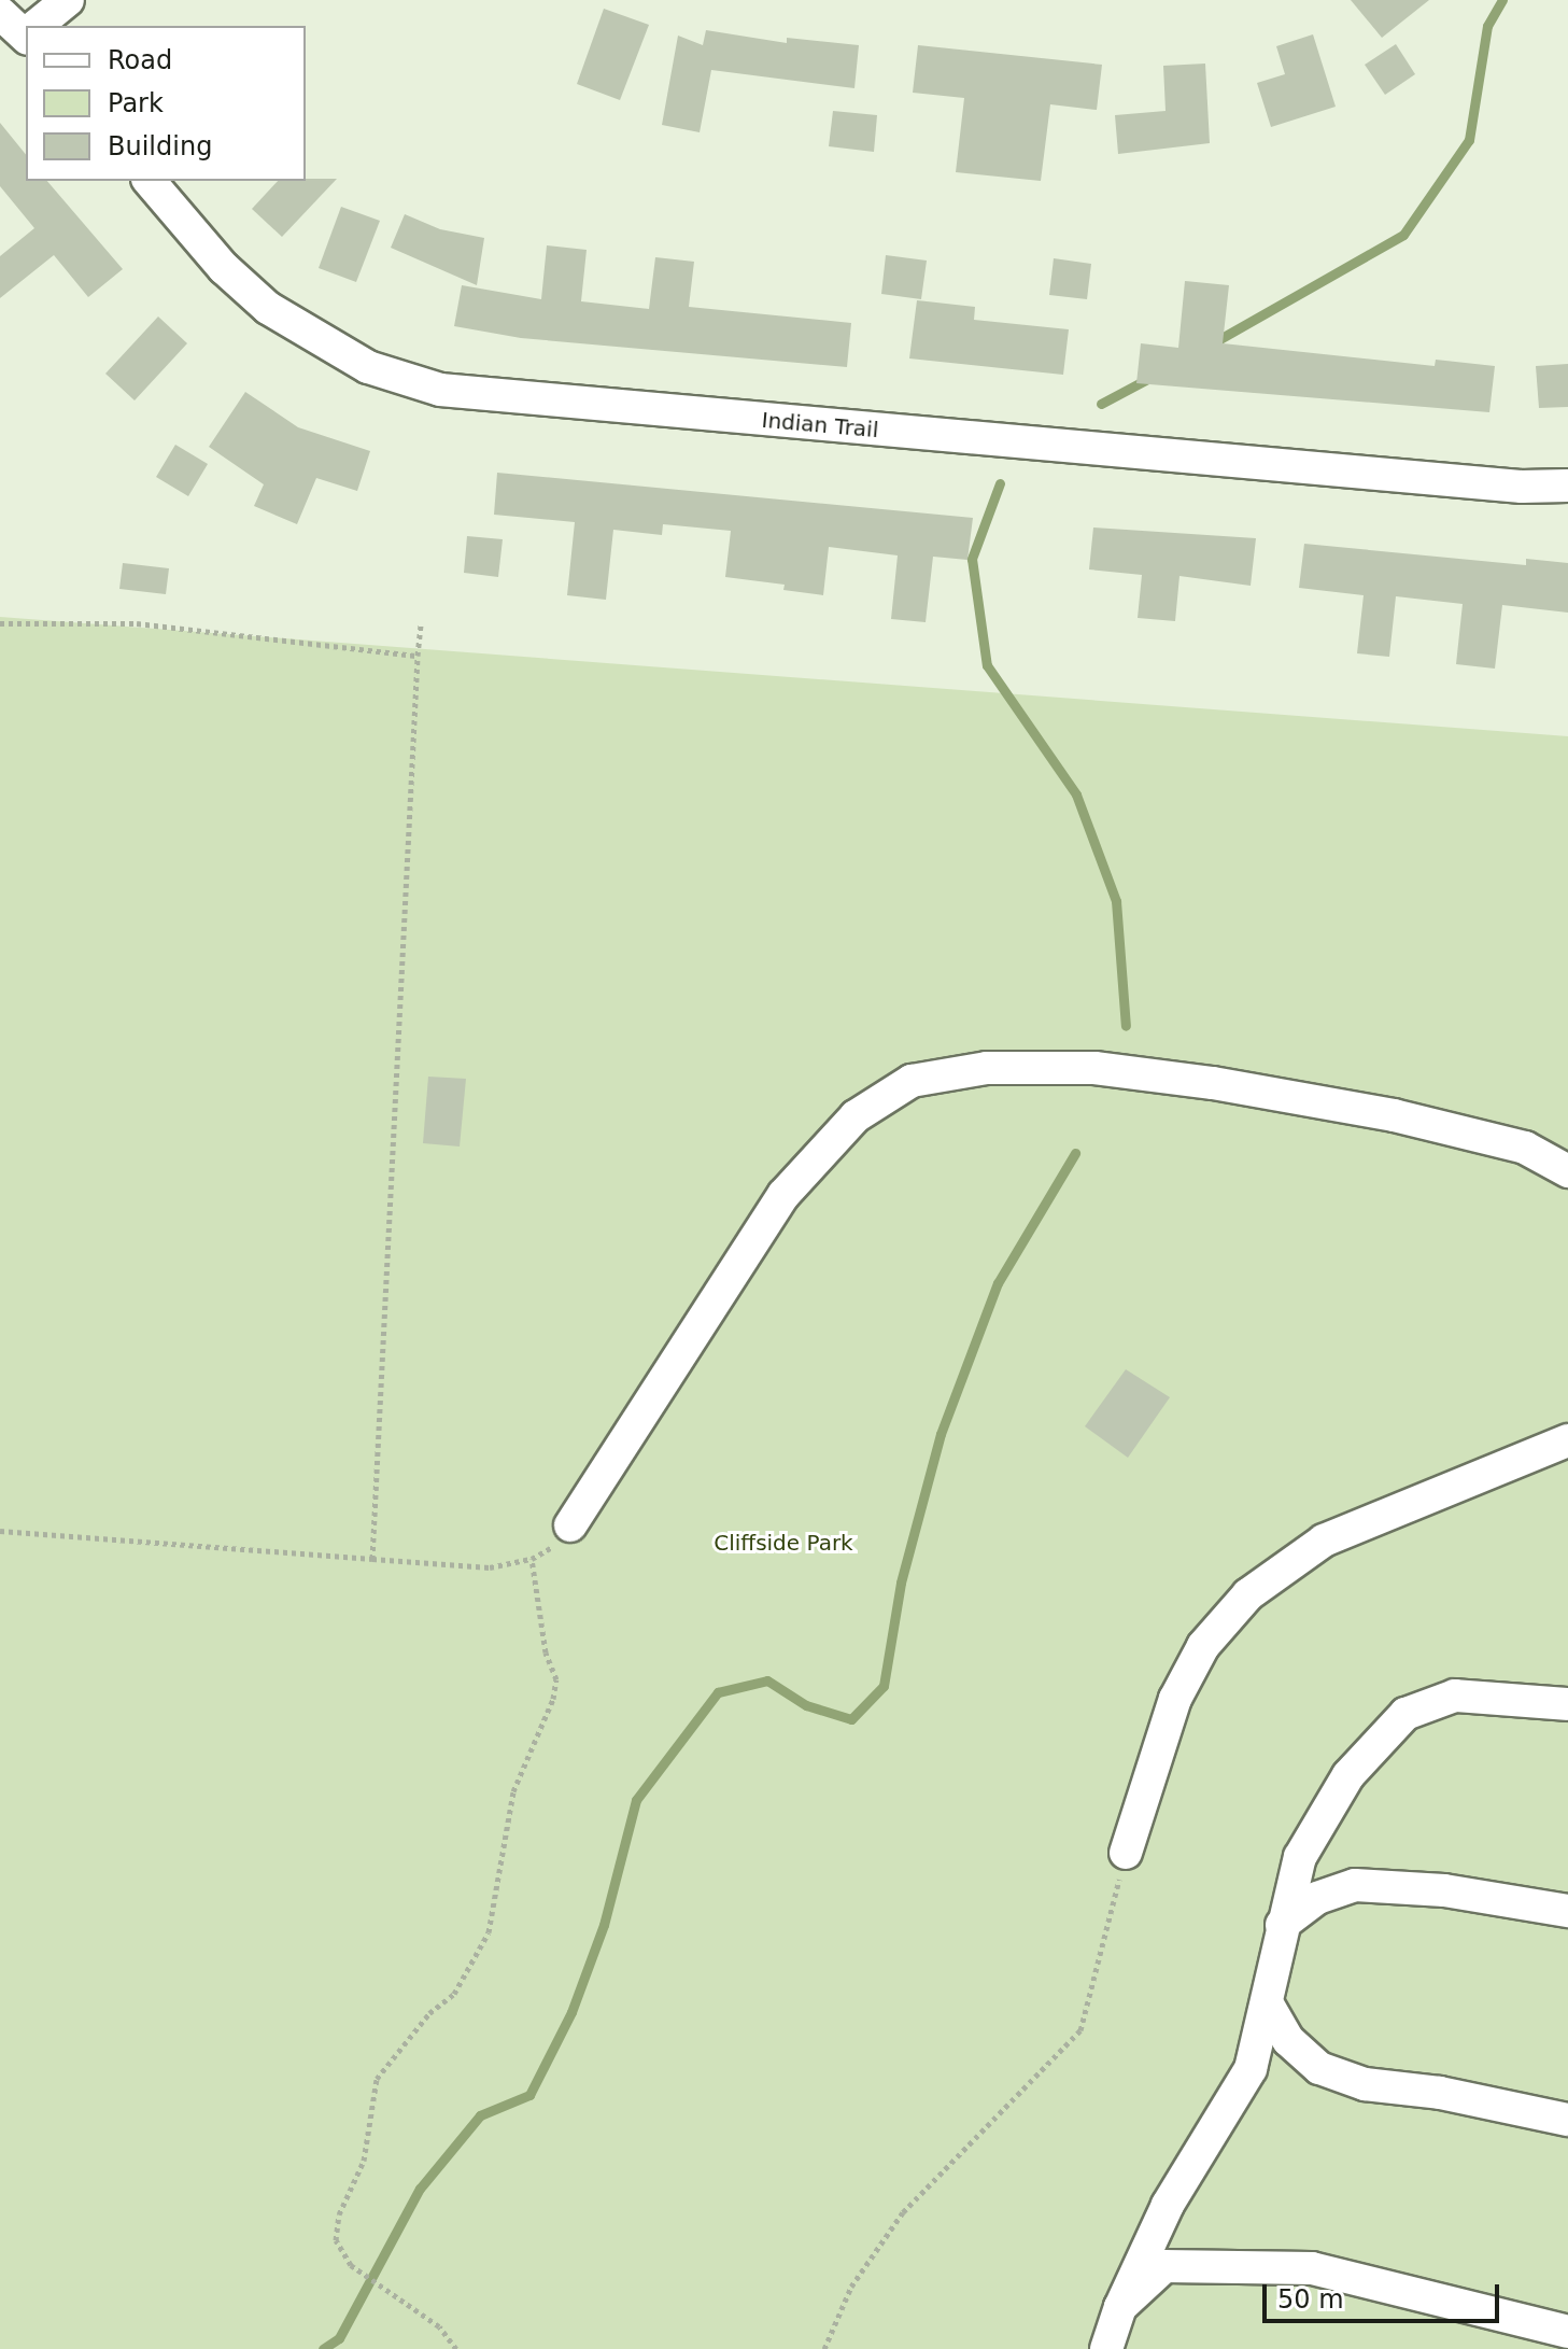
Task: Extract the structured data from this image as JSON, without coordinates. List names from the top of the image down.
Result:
{
  "streets": {
    "street": ["Indian Trail"]
  },
  "parks": ["Cliffside Park"],
  "legend": ["Road", "Park", "Building"],
  "scale_bar": "50 m"
}
